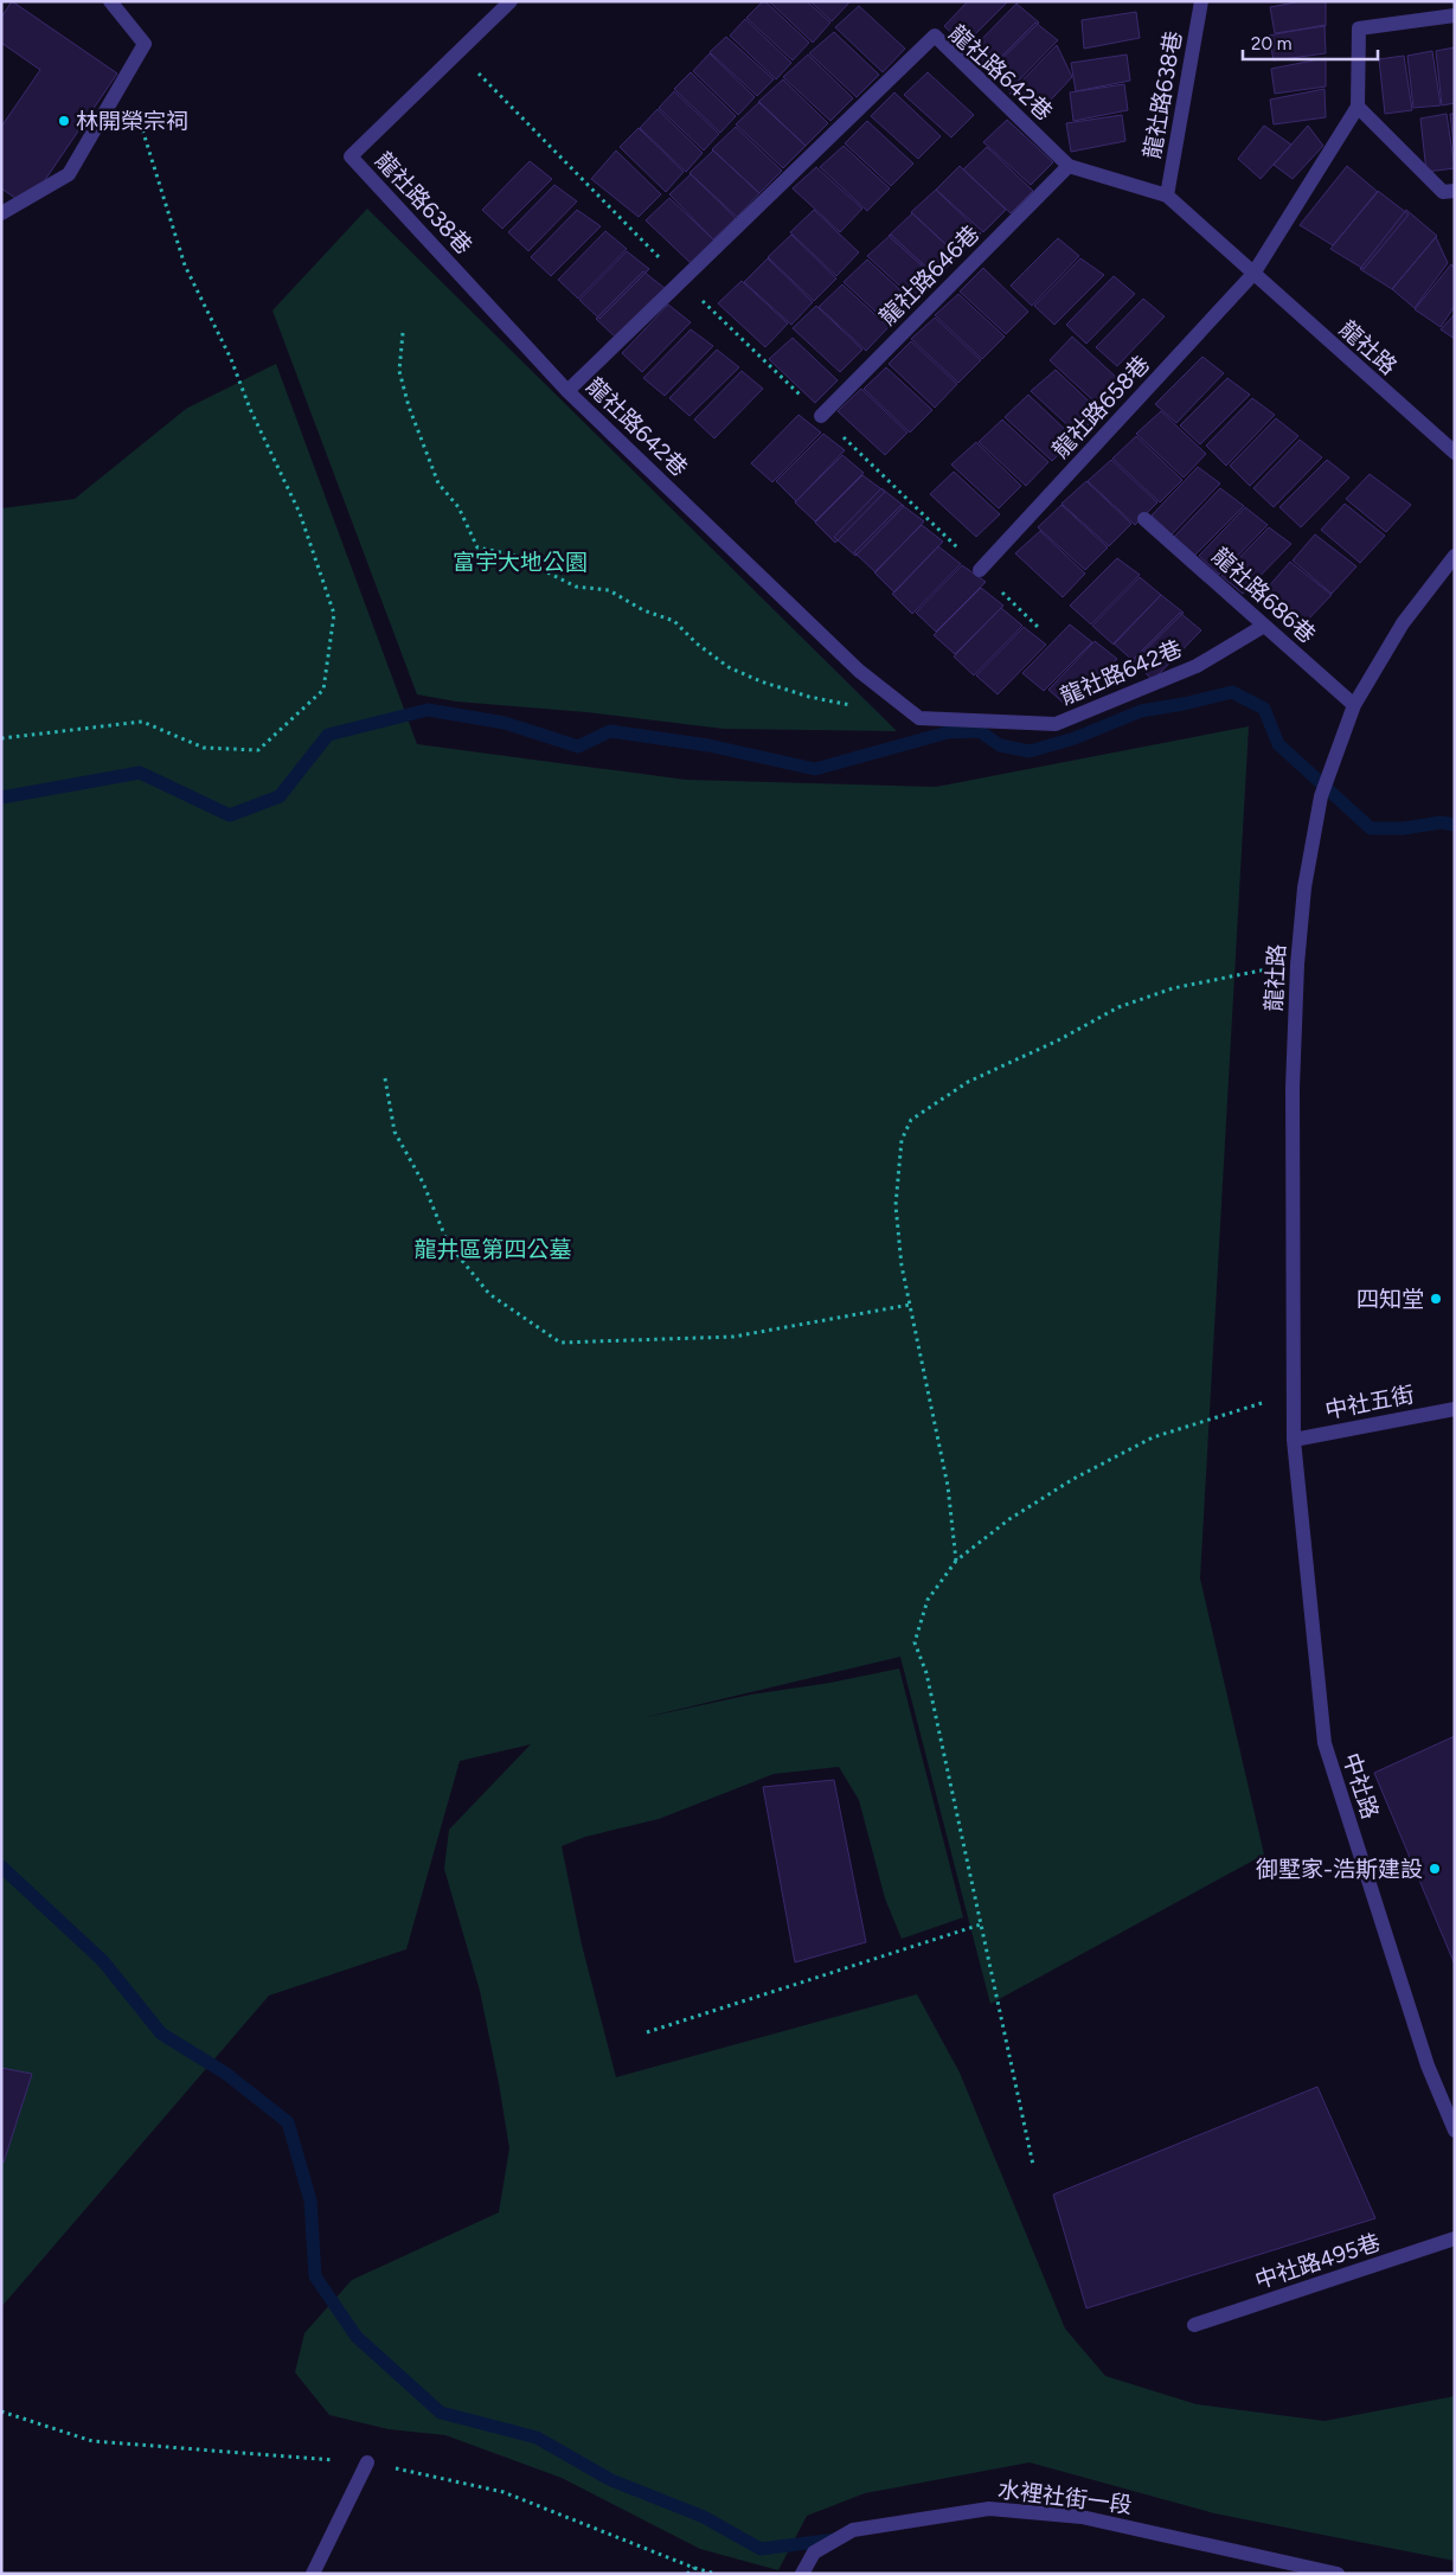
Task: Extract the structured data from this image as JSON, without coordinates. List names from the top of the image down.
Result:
{
  "streets": {
    "street": [
      "龍社路642巷",
      "龍社路638巷",
      "龍社路646巷",
      "龍社路",
      "龍社路658巷",
      "龍社路686巷",
      "中社五街",
      "中社路",
      "中社路495巷",
      "水裡社街一段"
    ]
  },
  "crossings": [
    ["龍社路642巷", "龍社路638巷"],
    ["龍社路642巷", "龍社路646巷"],
    ["龍社路642巷", "龍社路"],
    ["龍社路642巷", "龍社路686巷"],
    ["龍社路638巷", "龍社路"],
    ["龍社路646巷", "龍社路"],
    ["龍社路", "龍社路658巷"],
    ["龍社路", "龍社路686巷"],
    ["龍社路", "中社五街"],
    ["龍社路", "中社路"],
    ["中社五街", "中社路"]
  ],
  "parks": ["富宇大地公園", "龍井區第四公墓"],
  "places": ["林開榮宗祠", "四知堂", "御墅家-浩斯建設"],
  "scale_bar": "20 m"
}
